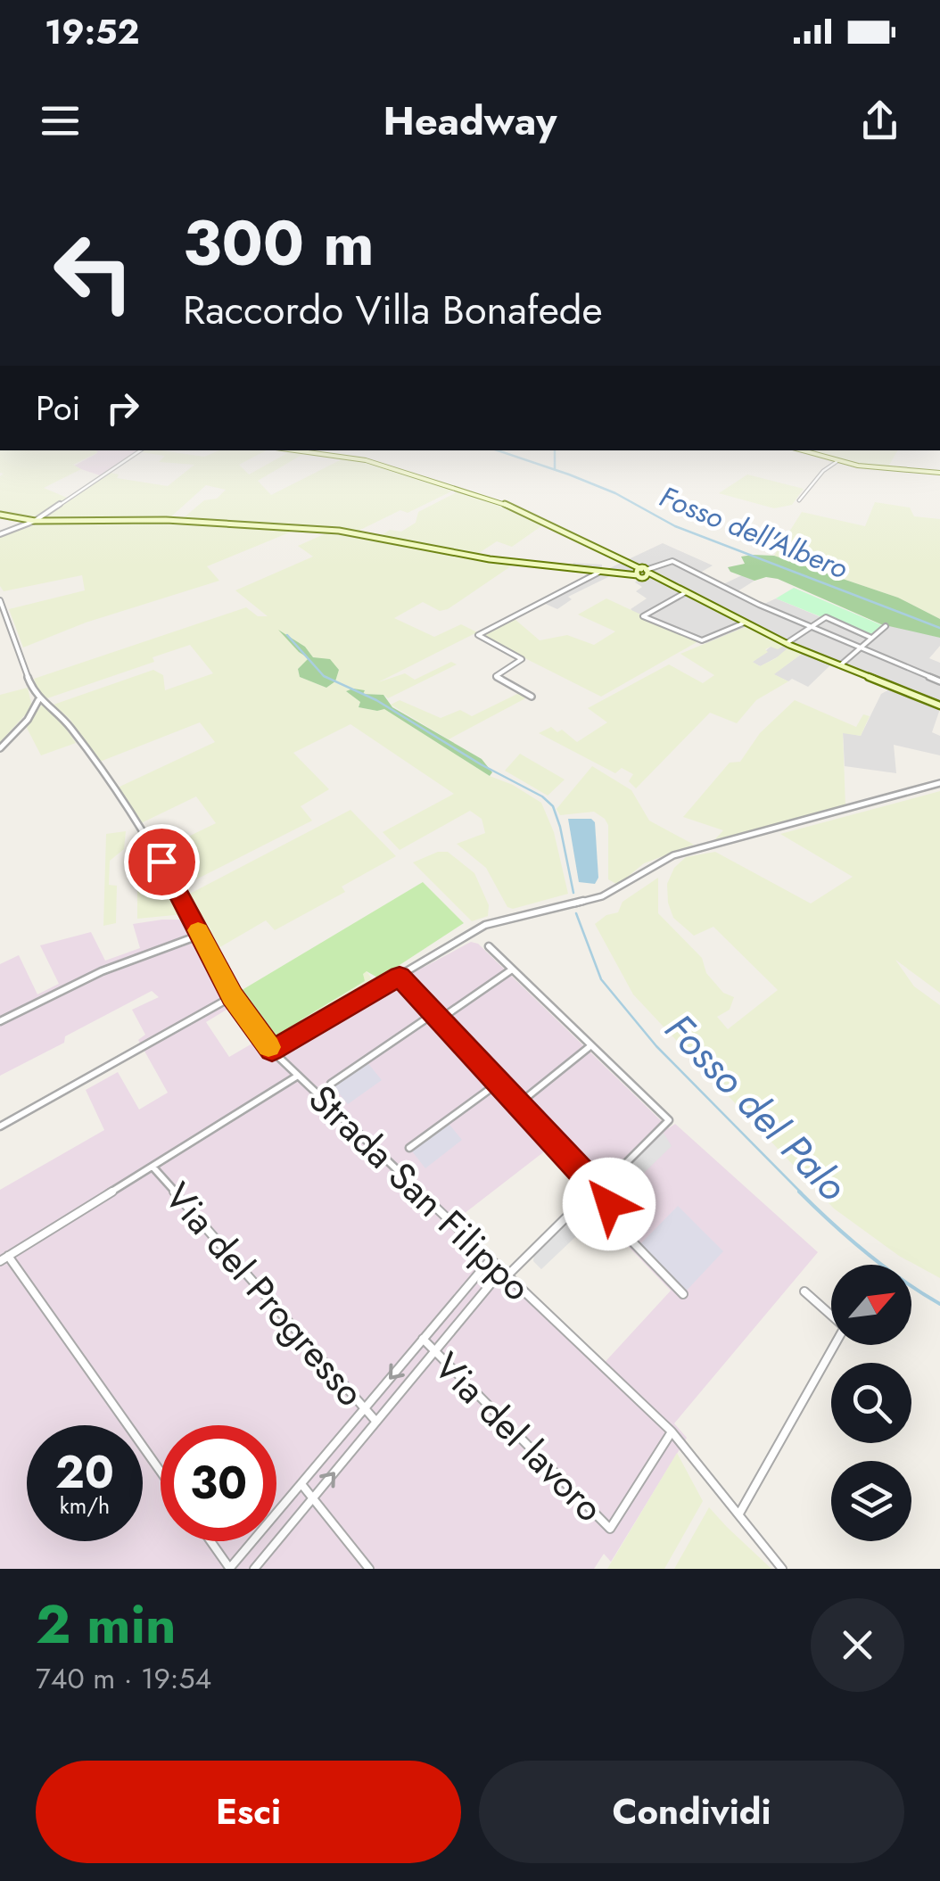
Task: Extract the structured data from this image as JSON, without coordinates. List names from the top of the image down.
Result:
{
  "streets": {
    "street": ["Strada San Filippo", "Via del Progresso", "Via del lavoro"]
  },
  "crossings": [
    ["Strada San Filippo", "Via del lavoro"]
  ],
  "water": ["Fosso dell'Albero", "Fosso del Palo"],
  "north": "top right",
  "page": {
    "status": "19:52",
    "header": "Headway",
    "turn": ["300 m", "Raccordo Villa Bonafede"],
    "then": "Poi",
    "speed": "20 km/h",
    "limit": "30",
    "heading": ["2 min", "740 m · 19:54"],
    "buttons": ["Esci", "Condividi"]
  }
}
